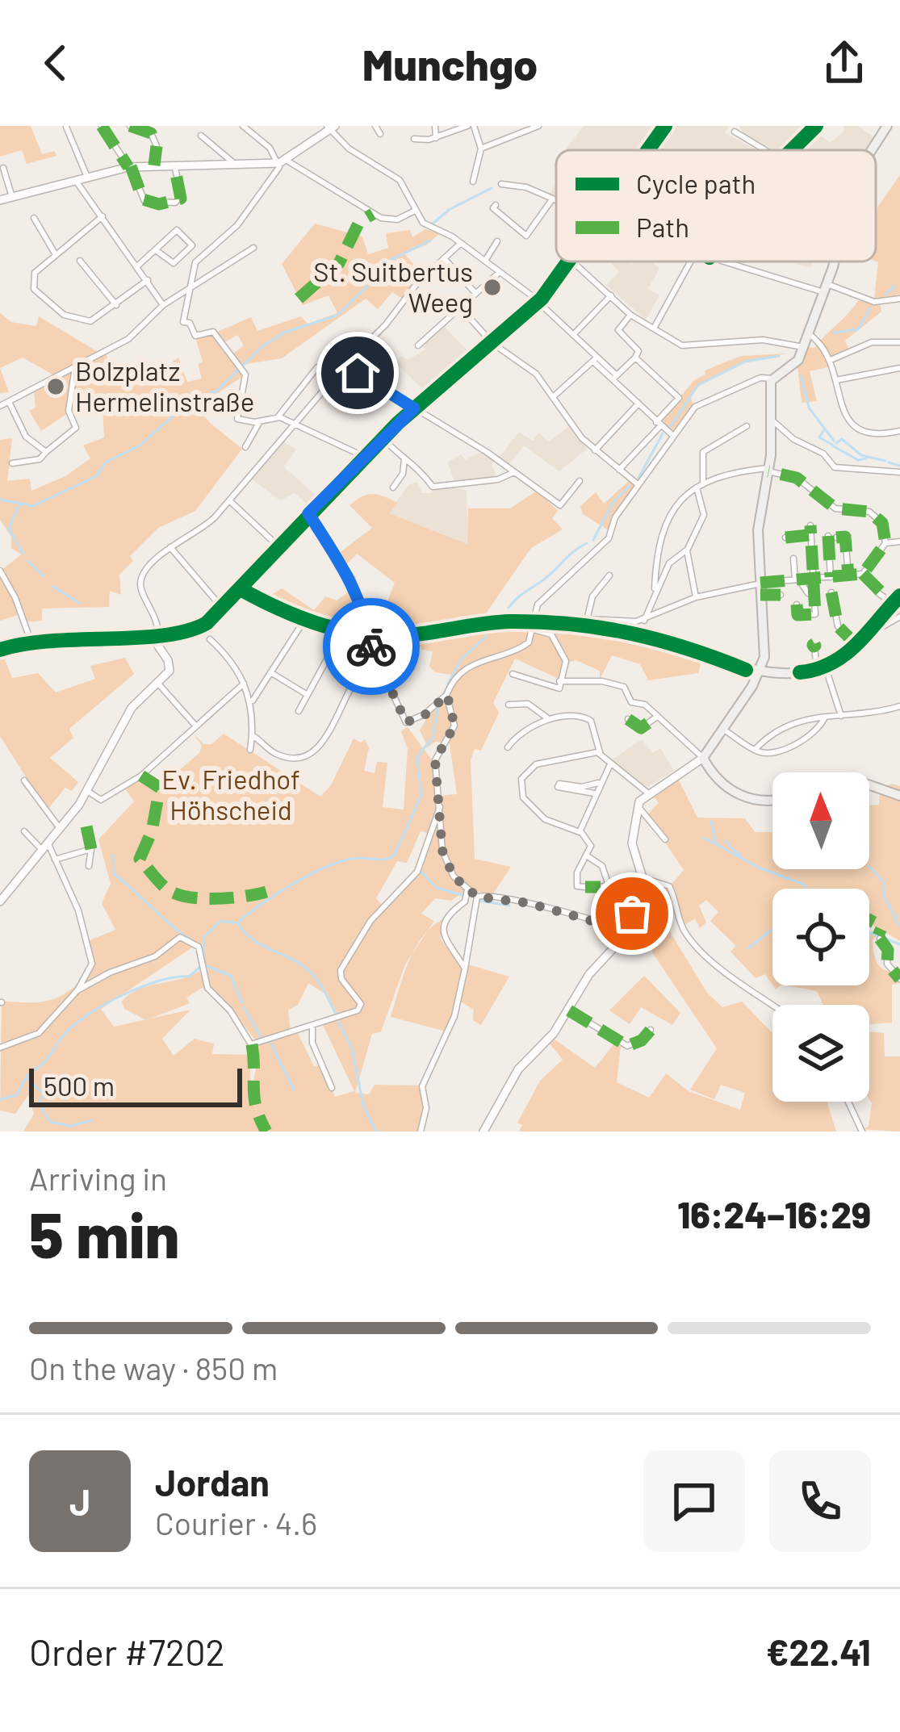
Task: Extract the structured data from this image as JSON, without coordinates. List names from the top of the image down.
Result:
{
  "parks": ["Ev. Friedhof Höhscheid"],
  "places": ["St. Suitbertus Weeg", "Bolzplatz Hermelinstraße"],
  "legend": ["Cycle path", "Path"],
  "scale_bar": "500 m",
  "north": "top",
  "page": {
    "header": "Munchgo",
    "scale": "500 m",
    "heading": ["5 min", "Arriving in", "16:24–16:29"],
    "panel": [
      "Jordan",
      "Courier · 4.6",
      "Order #7202",
      "€22.41"
    ],
    "bar": "On the way · 850 m",
    "round": "J"
  }
}
